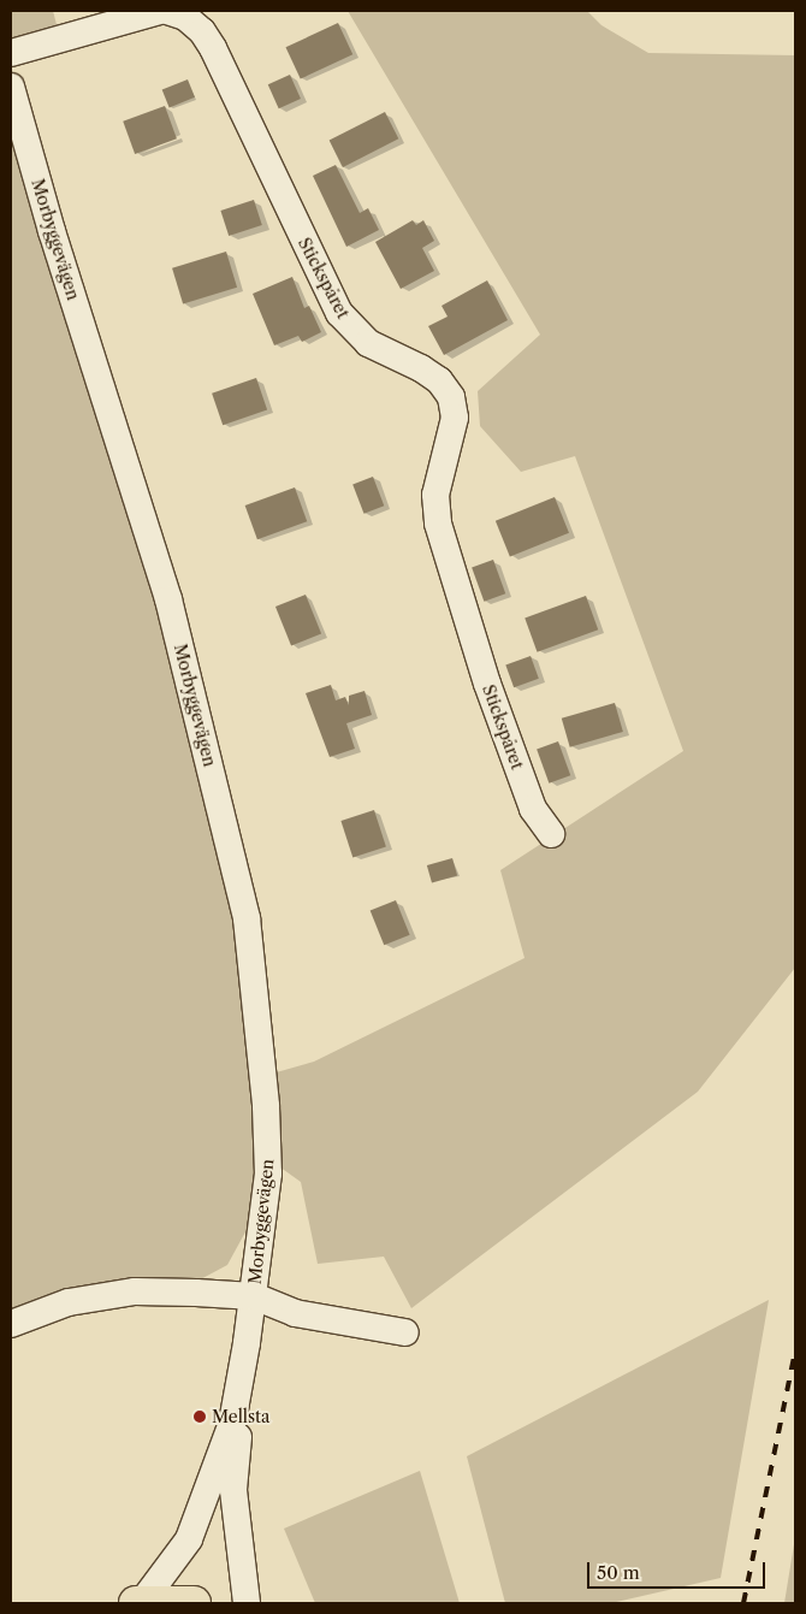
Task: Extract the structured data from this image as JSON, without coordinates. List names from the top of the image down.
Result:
{
  "streets": {
    "street": ["Morbyggevägen", "Stickspåret"]
  },
  "places": ["Mellsta"],
  "scale_bar": "50 m"
}
